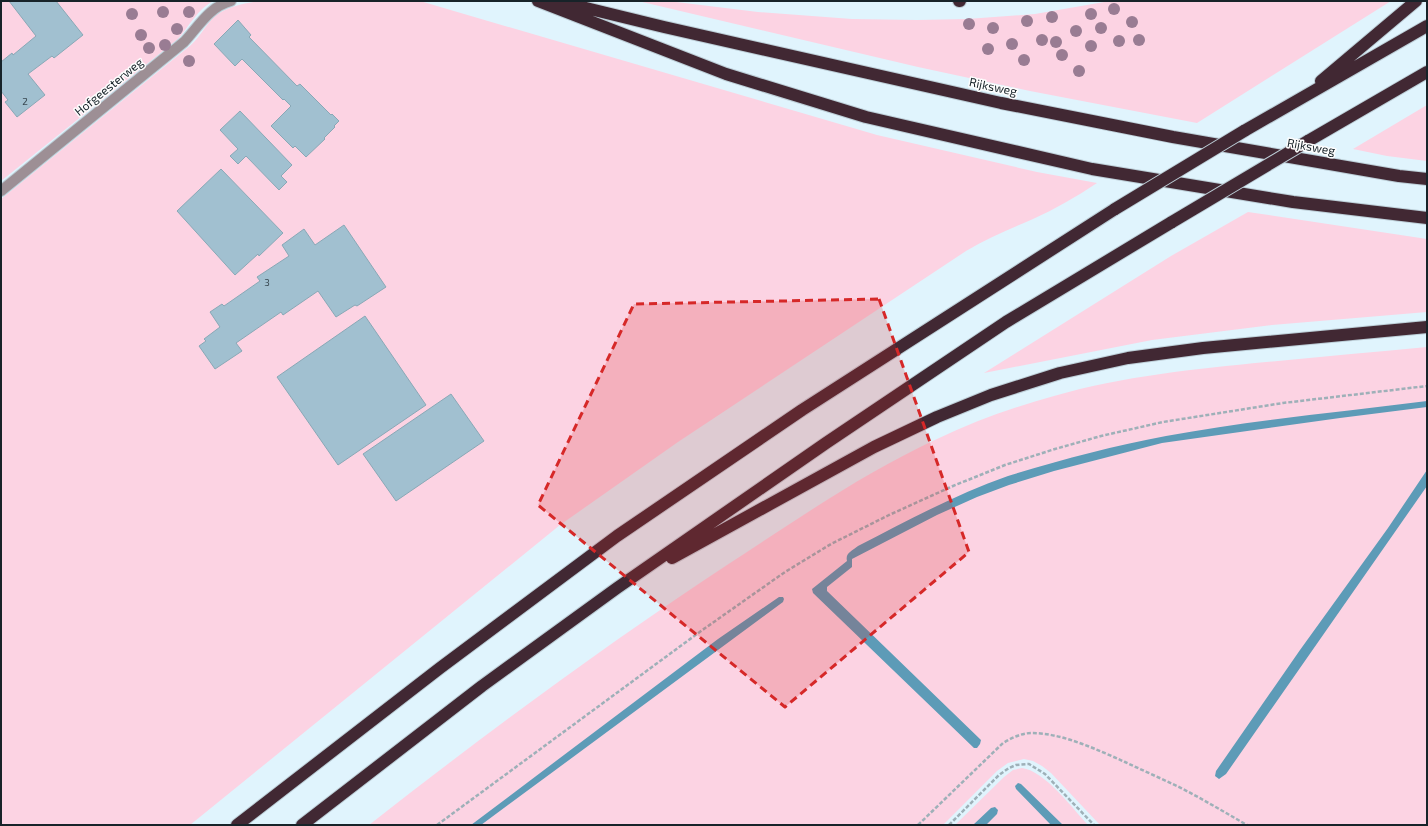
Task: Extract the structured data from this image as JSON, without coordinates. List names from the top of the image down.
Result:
{
  "streets": {
    "highway": ["Rijksweg"],
    "street": ["Hofgeesterweg"]
  },
  "house_numbers": ["2", "3"]
}
